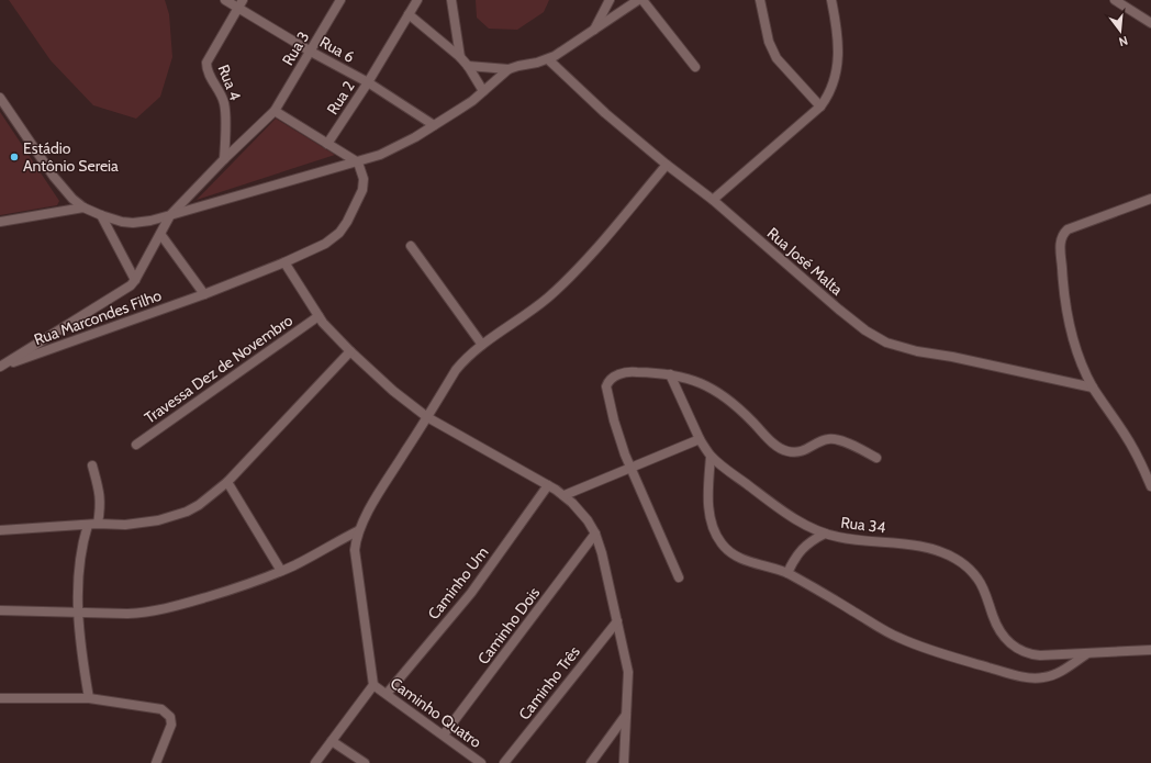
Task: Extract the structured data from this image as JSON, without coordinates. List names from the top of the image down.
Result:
{
  "streets": {
    "street": [
      "Rua 3",
      "Rua 6",
      "Rua 4",
      "Rua 2",
      "Rua José Malta",
      "Rua Marcondes Filho",
      "Travessa Dez de Novembro",
      "Rua 34",
      "Caminho Um",
      "Caminho Dois",
      "Caminho Três",
      "Caminho Quatro"
    ]
  },
  "crossings": [
    ["Rua 3", "Rua 6"],
    ["Rua 3", "Rua 4"],
    ["Rua 6", "Rua 4"],
    ["Rua 6", "Rua 2"],
    ["Caminho Um", "Caminho Quatro"],
    ["Caminho Dois", "Caminho Quatro"]
  ],
  "places": ["Estádio Antônio Sereia"],
  "north": "bottom"
}
